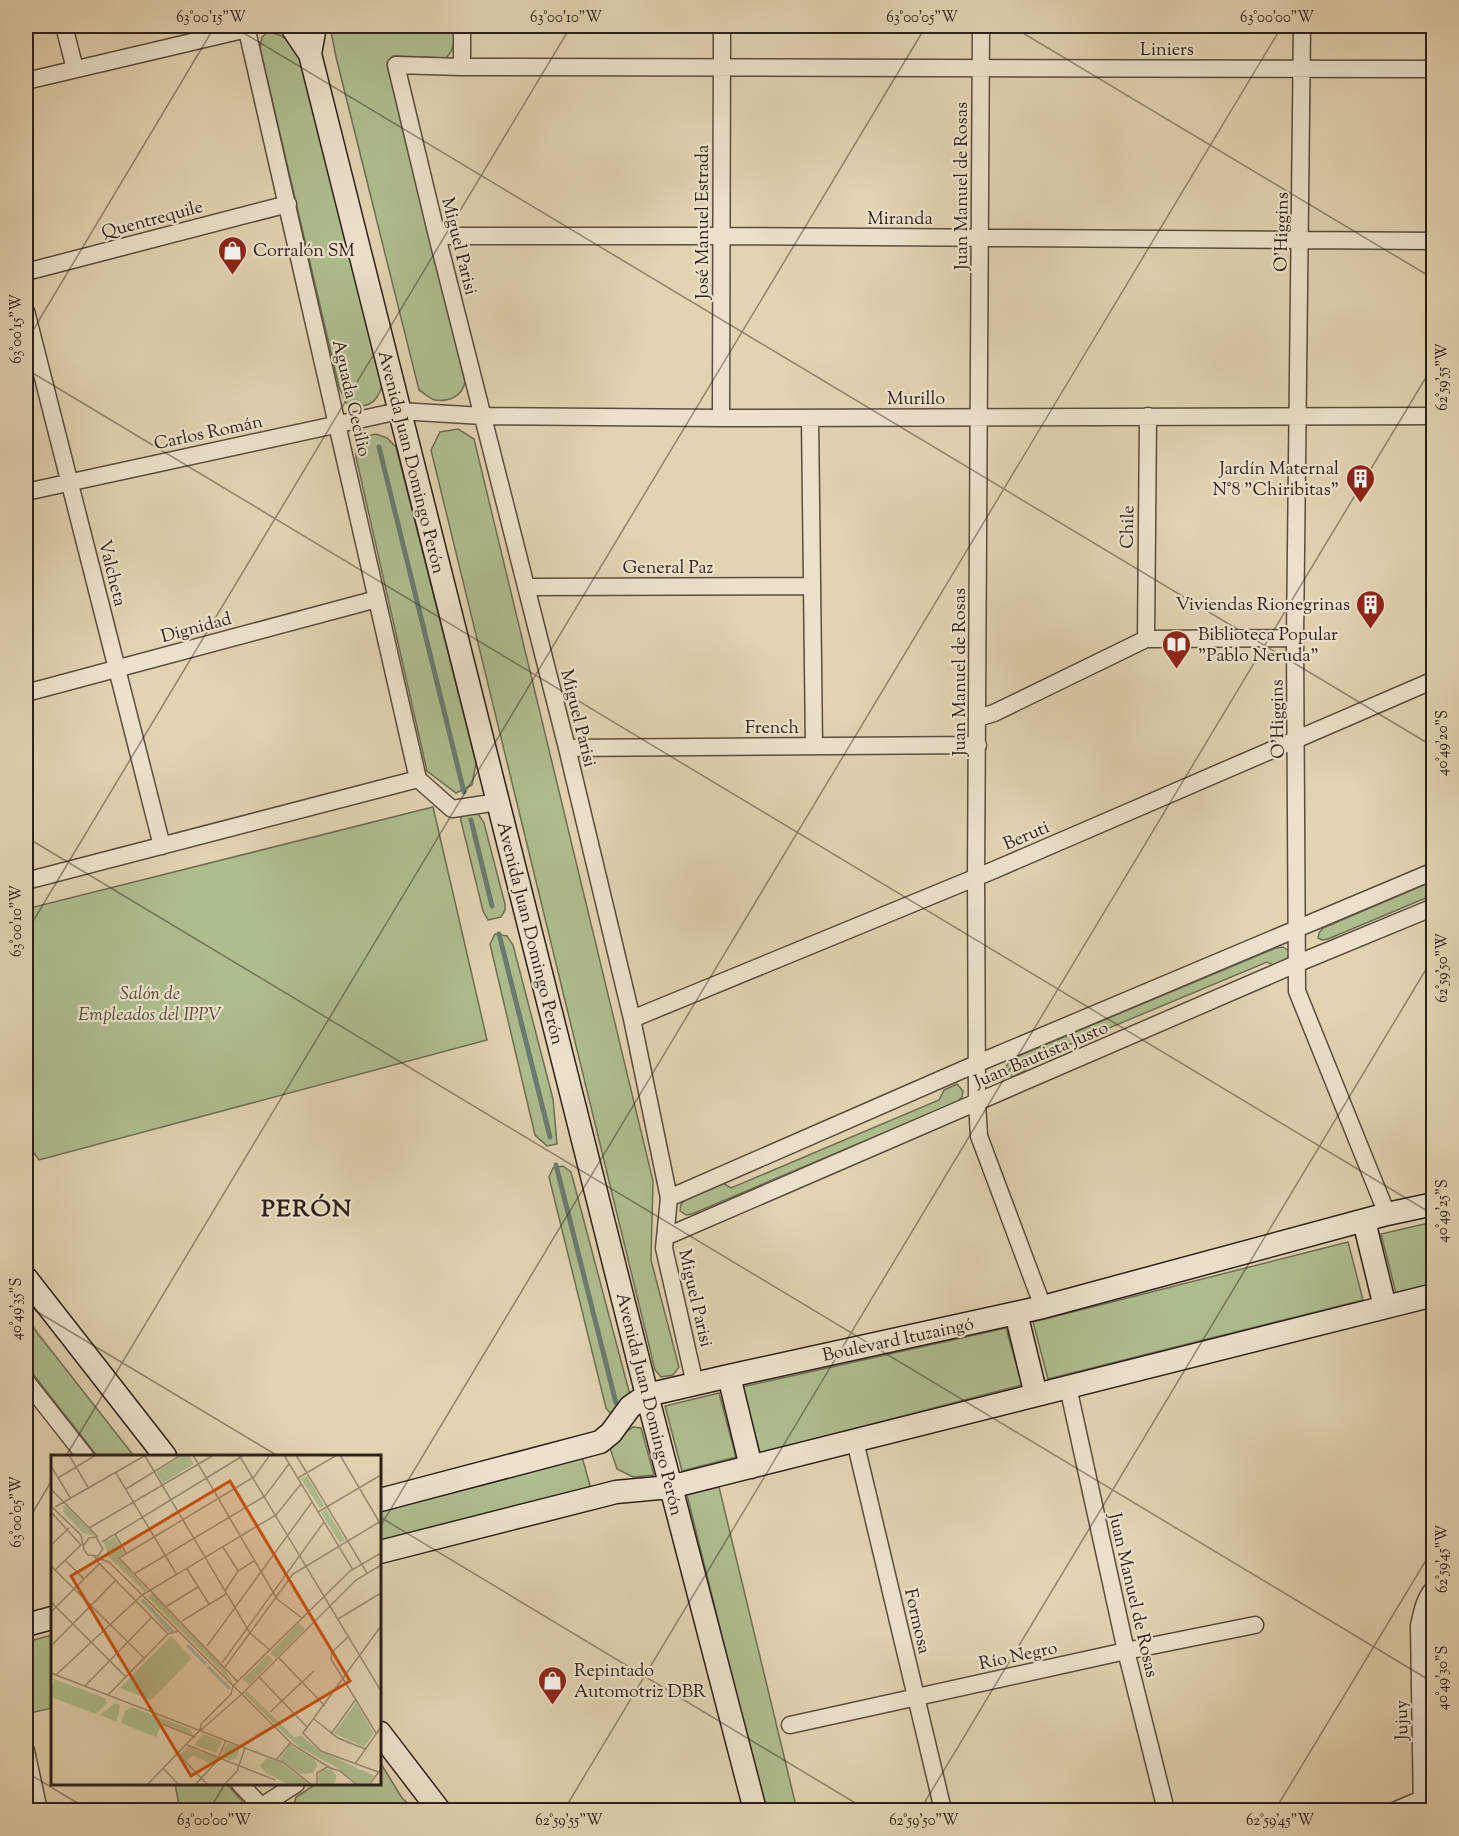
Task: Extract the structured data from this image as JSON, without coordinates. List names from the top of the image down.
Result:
{
  "streets": {
    "main road": ["Avenida Juan Domingo Perón", "Boulevard Ituzaingó"],
    "street": [
      "Liniers",
      "Juan Manuel de Rosas",
      "Miranda",
      "Quentrequile",
      "José Manuel Estrada",
      "O'Higgins",
      "Miguel Parisi",
      "Aguada Cecilio",
      "Murillo",
      "Carlos Román",
      "Chile",
      "General Paz",
      "Valcheta",
      "Dignidad",
      "French",
      "Beruti",
      "Juan Bautista Justo",
      "Formosa",
      "Río Negro",
      "Jujuy"
    ]
  },
  "crossings": [
    ["Liniers", "Juan Manuel de Rosas"],
    ["Liniers", "José Manuel Estrada"],
    ["Liniers", "O'Higgins"],
    ["Liniers", "Miguel Parisi"],
    ["Juan Manuel de Rosas", "Miranda"],
    ["Juan Manuel de Rosas", "Murillo"],
    ["Juan Manuel de Rosas", "French"],
    ["Juan Manuel de Rosas", "Beruti"],
    ["Juan Manuel de Rosas", "Juan Bautista Justo"],
    ["Juan Manuel de Rosas", "Boulevard Ituzaingó"],
    ["Juan Manuel de Rosas", "Río Negro"],
    ["Miranda", "José Manuel Estrada"],
    ["Miranda", "O'Higgins"],
    ["Miranda", "Miguel Parisi"],
    ["Quentrequile", "Aguada Cecilio"],
    ["José Manuel Estrada", "Murillo"],
    ["O'Higgins", "Murillo"],
    ["O'Higgins", "Beruti"],
    ["O'Higgins", "Juan Bautista Justo"],
    ["O'Higgins", "Boulevard Ituzaingó"],
    ["Miguel Parisi", "Murillo"],
    ["Miguel Parisi", "General Paz"],
    ["Miguel Parisi", "French"],
    ["Miguel Parisi", "Beruti"],
    ["Miguel Parisi", "Juan Bautista Justo"],
    ["Miguel Parisi", "Boulevard Ituzaingó"],
    ["Aguada Cecilio", "Carlos Román"],
    ["Aguada Cecilio", "Dignidad"],
    ["Murillo", "Carlos Román"],
    ["Murillo", "Avenida Juan Domingo Perón"],
    ["Murillo", "Chile"],
    ["Carlos Román", "Avenida Juan Domingo Perón"],
    ["Carlos Román", "Valcheta"],
    ["Avenida Juan Domingo Perón", "Boulevard Ituzaingó"],
    ["Valcheta", "Dignidad"],
    ["Formosa", "Río Negro"]
  ],
  "districts": ["PERÓN"],
  "parks": ["Salón de Empleados del IPPV"],
  "places": {
    "shop": ["Corralón SM", "Repintado Automotriz DBR"],
    "building": ["Jardín Maternal N°8 \"Chiribitas\"", "Viviendas Rionegrinas"],
    "library": ["Biblioteca Popular \"Pablo Neruda\""]
  },
  "coordinates": [
    "63°00'15\"W",
    "63°00'10\"W",
    "63°00'05\"W",
    "63°00'00\"W",
    "62°59'55\"W",
    "40°49'20\"S",
    "62°59'50\"W",
    "40°49'25\"S",
    "40°49'35\"S",
    "62°59'45\"W",
    "40°49'30\"S"
  ]
}
